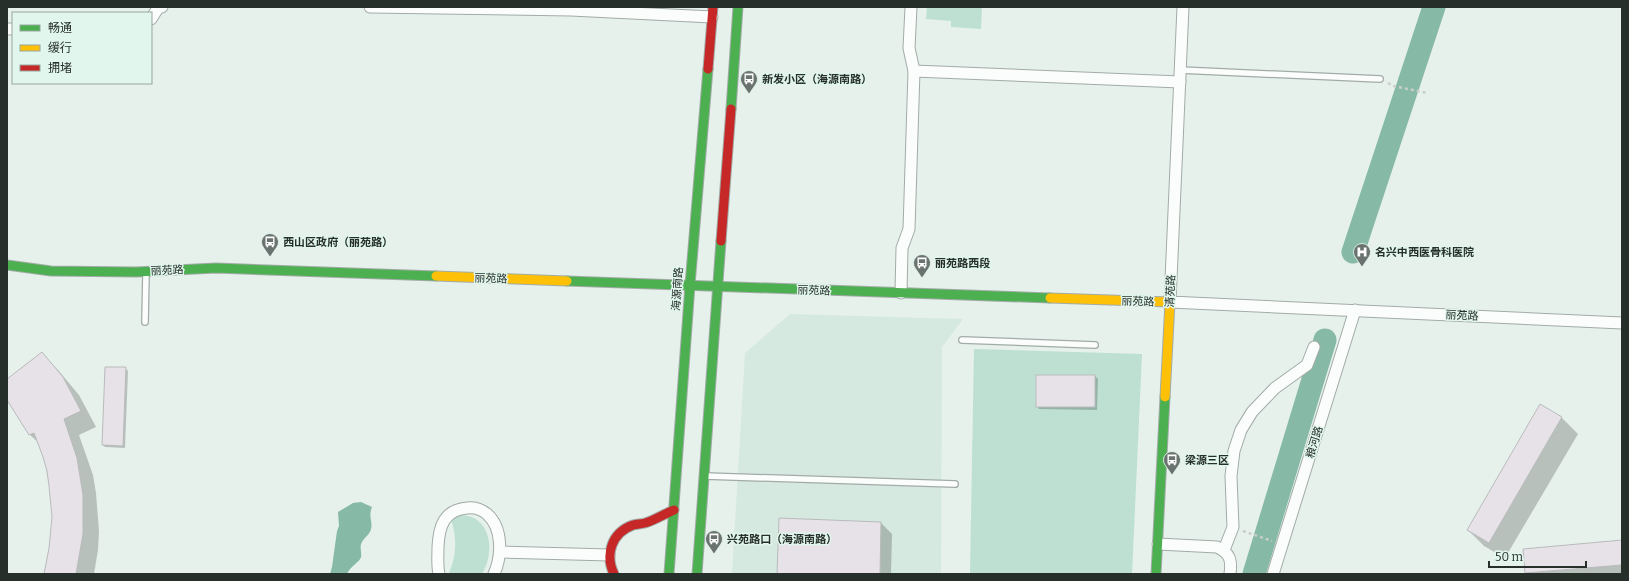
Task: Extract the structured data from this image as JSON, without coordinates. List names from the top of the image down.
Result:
{
  "streets": {
    "street": [
      "丽苑路",
      "海源南路",
      "清苑路",
      "粮河路"
    ]
  },
  "crossings": [
    ["丽苑路", "海源南路"],
    ["丽苑路", "清苑路"],
    ["丽苑路", "粮河路"]
  ],
  "places": {
    "bus stop": [
      "新发小区（海源南路）",
      "西山区政府（丽苑路）",
      "丽苑路西段",
      "梁源三区",
      "兴苑路口（海源南路）"
    ],
    "hospital": ["名兴中西医骨科医院"]
  },
  "legend": ["畅通", "缓行", "拥堵"],
  "scale_bar": "50 m"
}
